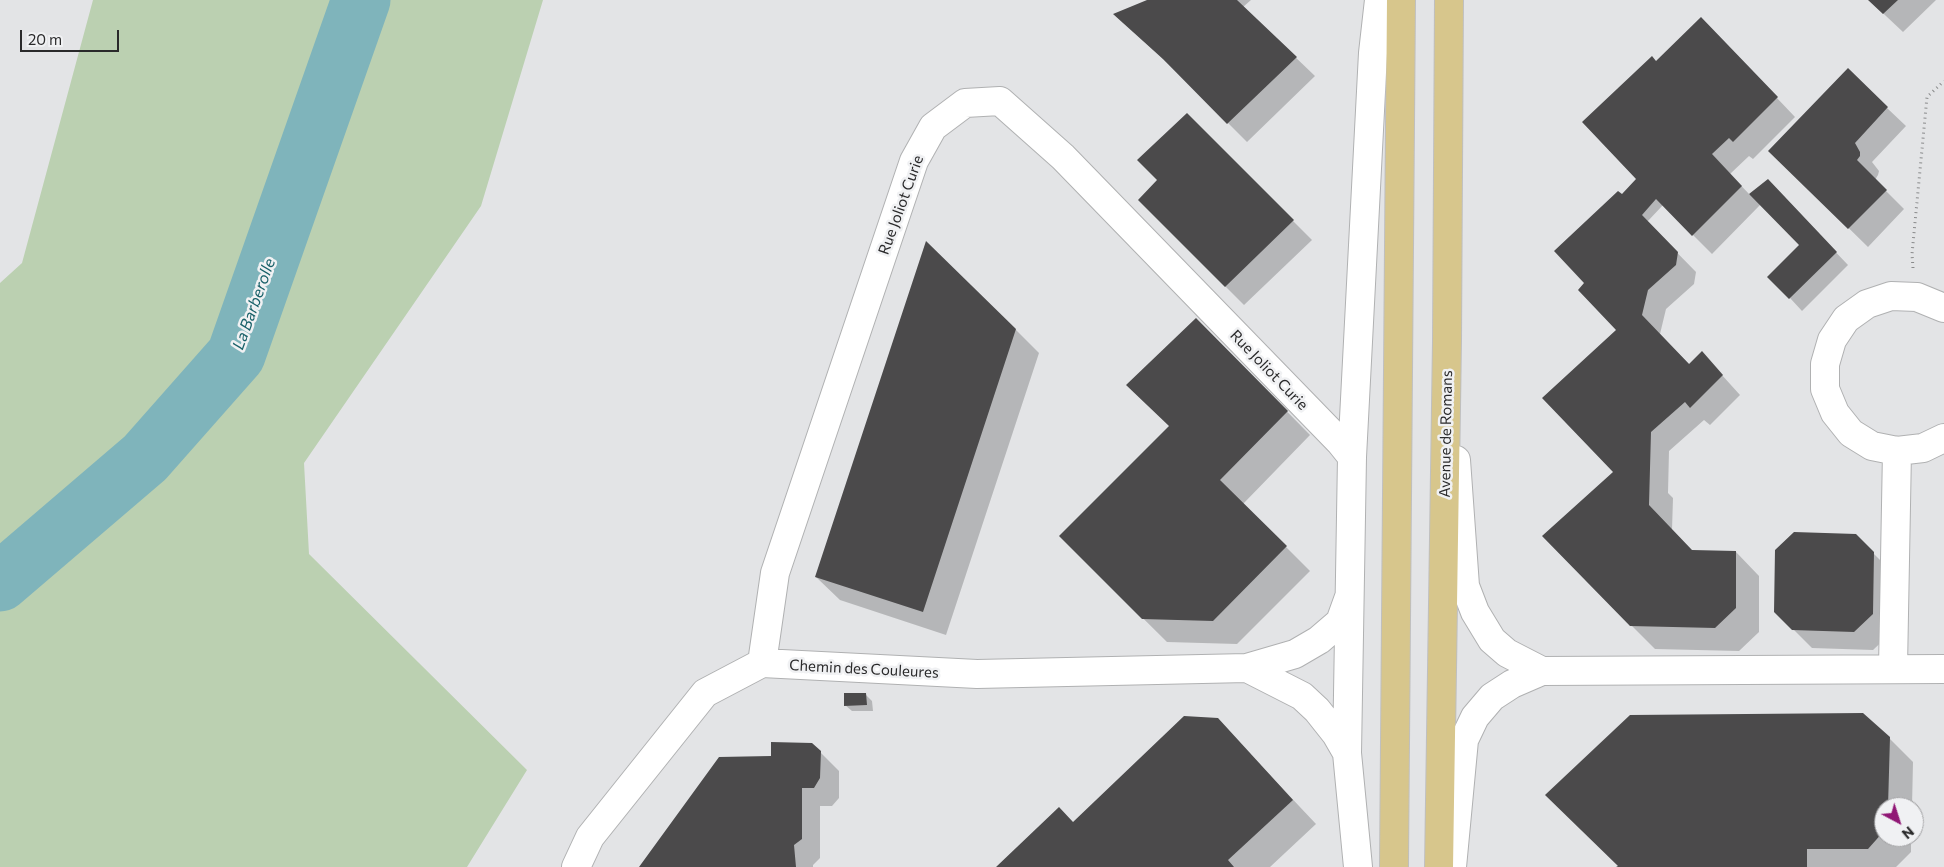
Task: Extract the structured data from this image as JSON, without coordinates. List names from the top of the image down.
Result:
{
  "streets": {
    "main road": ["Avenue de Romans"],
    "street": ["Rue Joliot Curie", "Chemin des Couleures"]
  },
  "crossings": [
    ["Rue Joliot Curie", "Chemin des Couleures"]
  ],
  "water": ["La Barberolle"],
  "scale_bar": "20 m",
  "north": "bottom right"
}
